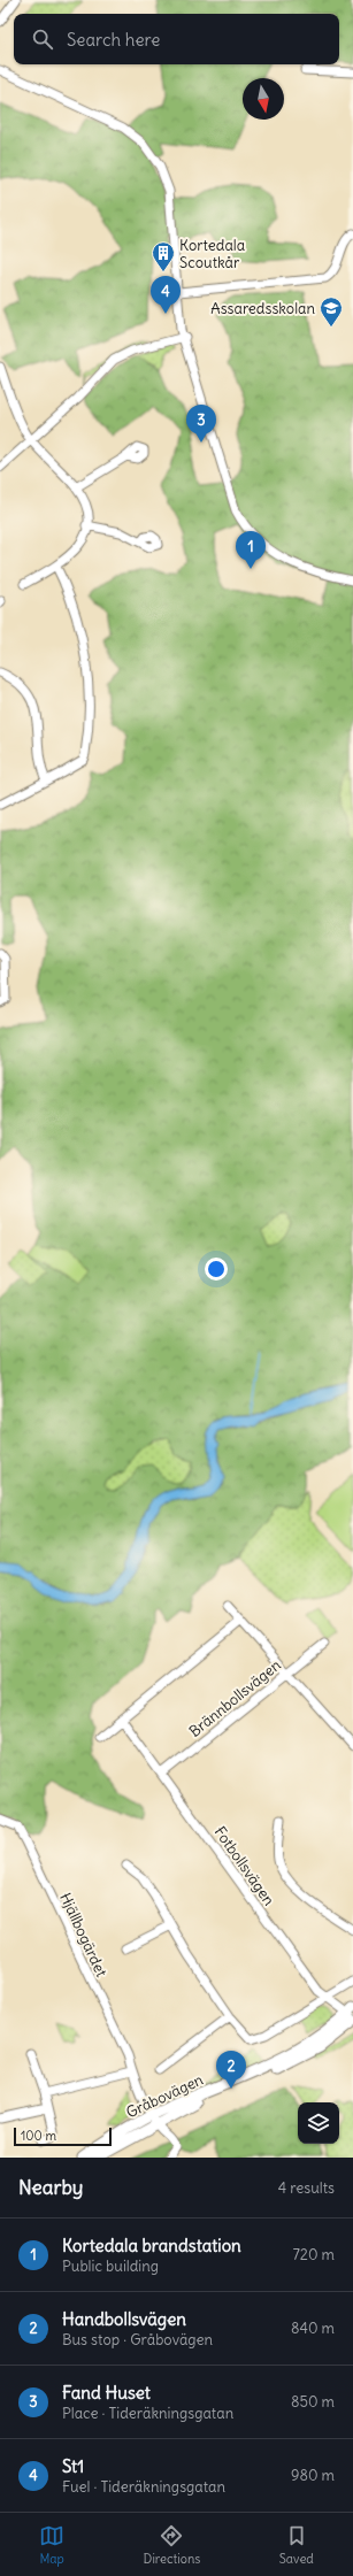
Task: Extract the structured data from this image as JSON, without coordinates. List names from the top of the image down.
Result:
{
  "streets": {
    "main road": ["Gråbovägen"],
    "street": ["Brännbollsvägen", "Fotbollsvägen", "Hjällbogärdet"]
  },
  "crossings": [
    ["Brännbollsvägen", "Fotbollsvägen"],
    ["Fotbollsvägen", "Gråbovägen"],
    ["Hjällbogärdet", "Gråbovägen"]
  ],
  "places": {
    "building": ["Kortedala Scoutkår"],
    "school or university": ["Assaredsskolan"]
  },
  "scale_bar": "100 m",
  "north": "bottom",
  "page": {
    "search": "Search here",
    "pins": [
      "4",
      "3",
      "1",
      "2"
    ],
    "scale": "100 m",
    "heading": ["Nearby", "4 results"],
    "list": [
      {
        "mark": "1",
        "name": "Kortedala brandstation",
        "note": "Public building",
        "value": "720 m"
      },
      {
        "mark": "2",
        "name": "Handbollsvägen",
        "note": "Bus stop · Gråbovägen",
        "value": "840 m"
      },
      {
        "mark": "3",
        "name": "Fand Huset",
        "note": "Place · Tideräkningsgatan",
        "value": "850 m"
      },
      {
        "mark": "4",
        "name": "St1",
        "note": "Fuel · Tideräkningsgatan",
        "value": "980 m"
      }
    ],
    "nav": ["Map", "Directions", "Saved"]
  }
}
